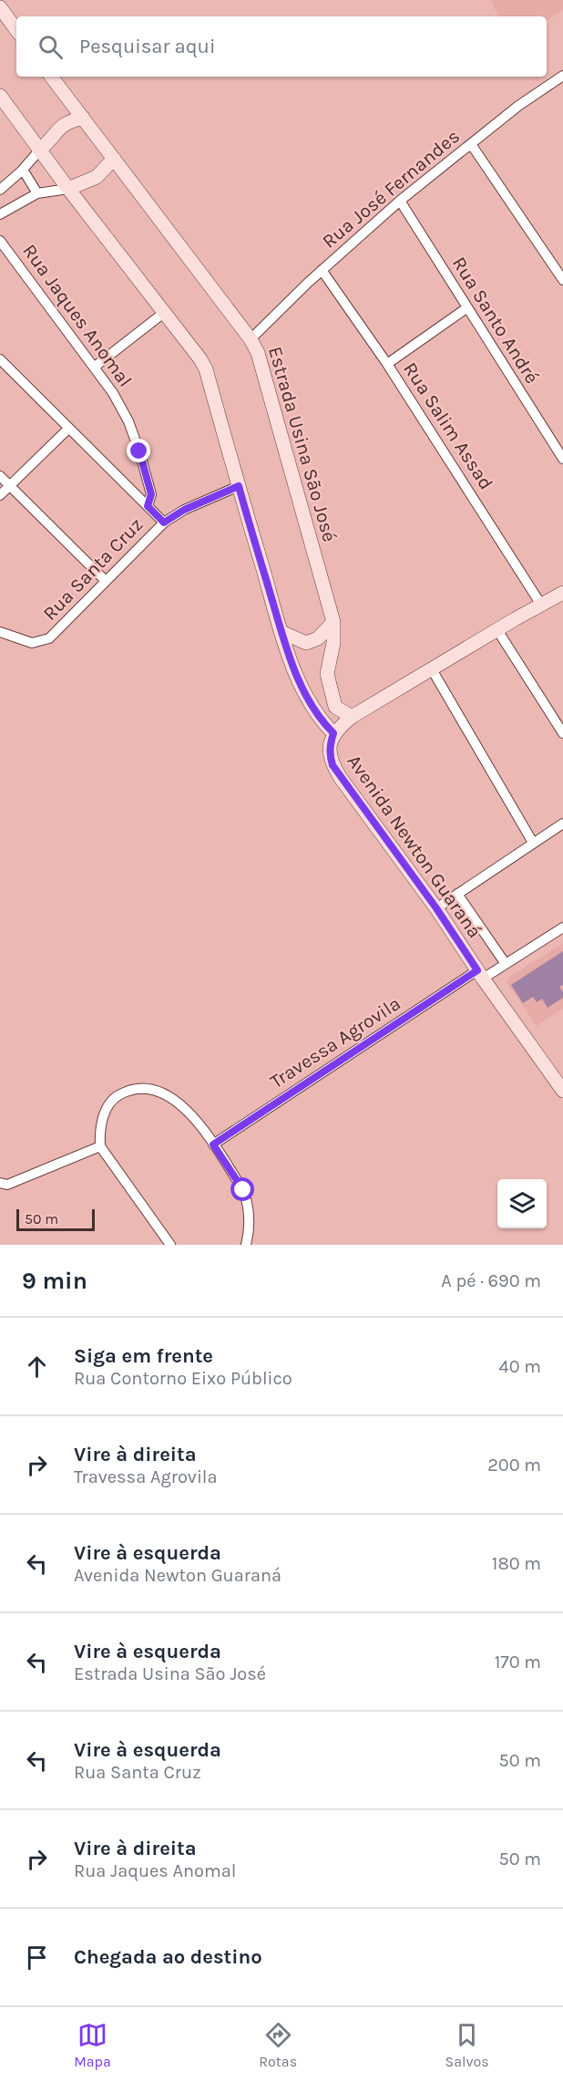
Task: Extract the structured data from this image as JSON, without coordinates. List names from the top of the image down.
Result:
{
  "streets": {
    "main road": ["Estrada Usina São José", "Avenida Newton Guaraná"],
    "street": [
      "Rua José Fernandes",
      "Rua Jaques Anomal",
      "Rua Santo André",
      "Rua Salim Assad",
      "Rua Santa Cruz",
      "Travessa Agrovila"
    ]
  },
  "crossings": [
    ["Rua José Fernandes", "Rua Santo André"],
    ["Rua José Fernandes", "Rua Salim Assad"],
    ["Rua José Fernandes", "Estrada Usina São José"],
    ["Avenida Newton Guaraná", "Travessa Agrovila"]
  ],
  "scale_bar": "50 m",
  "page": {
    "search": "Pesquisar aqui",
    "scale": "50 m",
    "heading": ["9 min", "A pé · 690 m"],
    "list": [
      ["Siga em frente", "Rua Contorno Eixo Público", "40 m"],
      ["Vire à direita", "Travessa Agrovila", "200 m"],
      ["Vire à esquerda", "Avenida Newton Guaraná", "180 m"],
      ["Vire à esquerda", "Estrada Usina São José", "170 m"],
      ["Vire à esquerda", "Rua Santa Cruz", "50 m"],
      ["Vire à direita", "Rua Jaques Anomal", "50 m"],
      "Chegada ao destino"
    ],
    "nav": ["Mapa", "Rotas", "Salvos"]
  }
}
